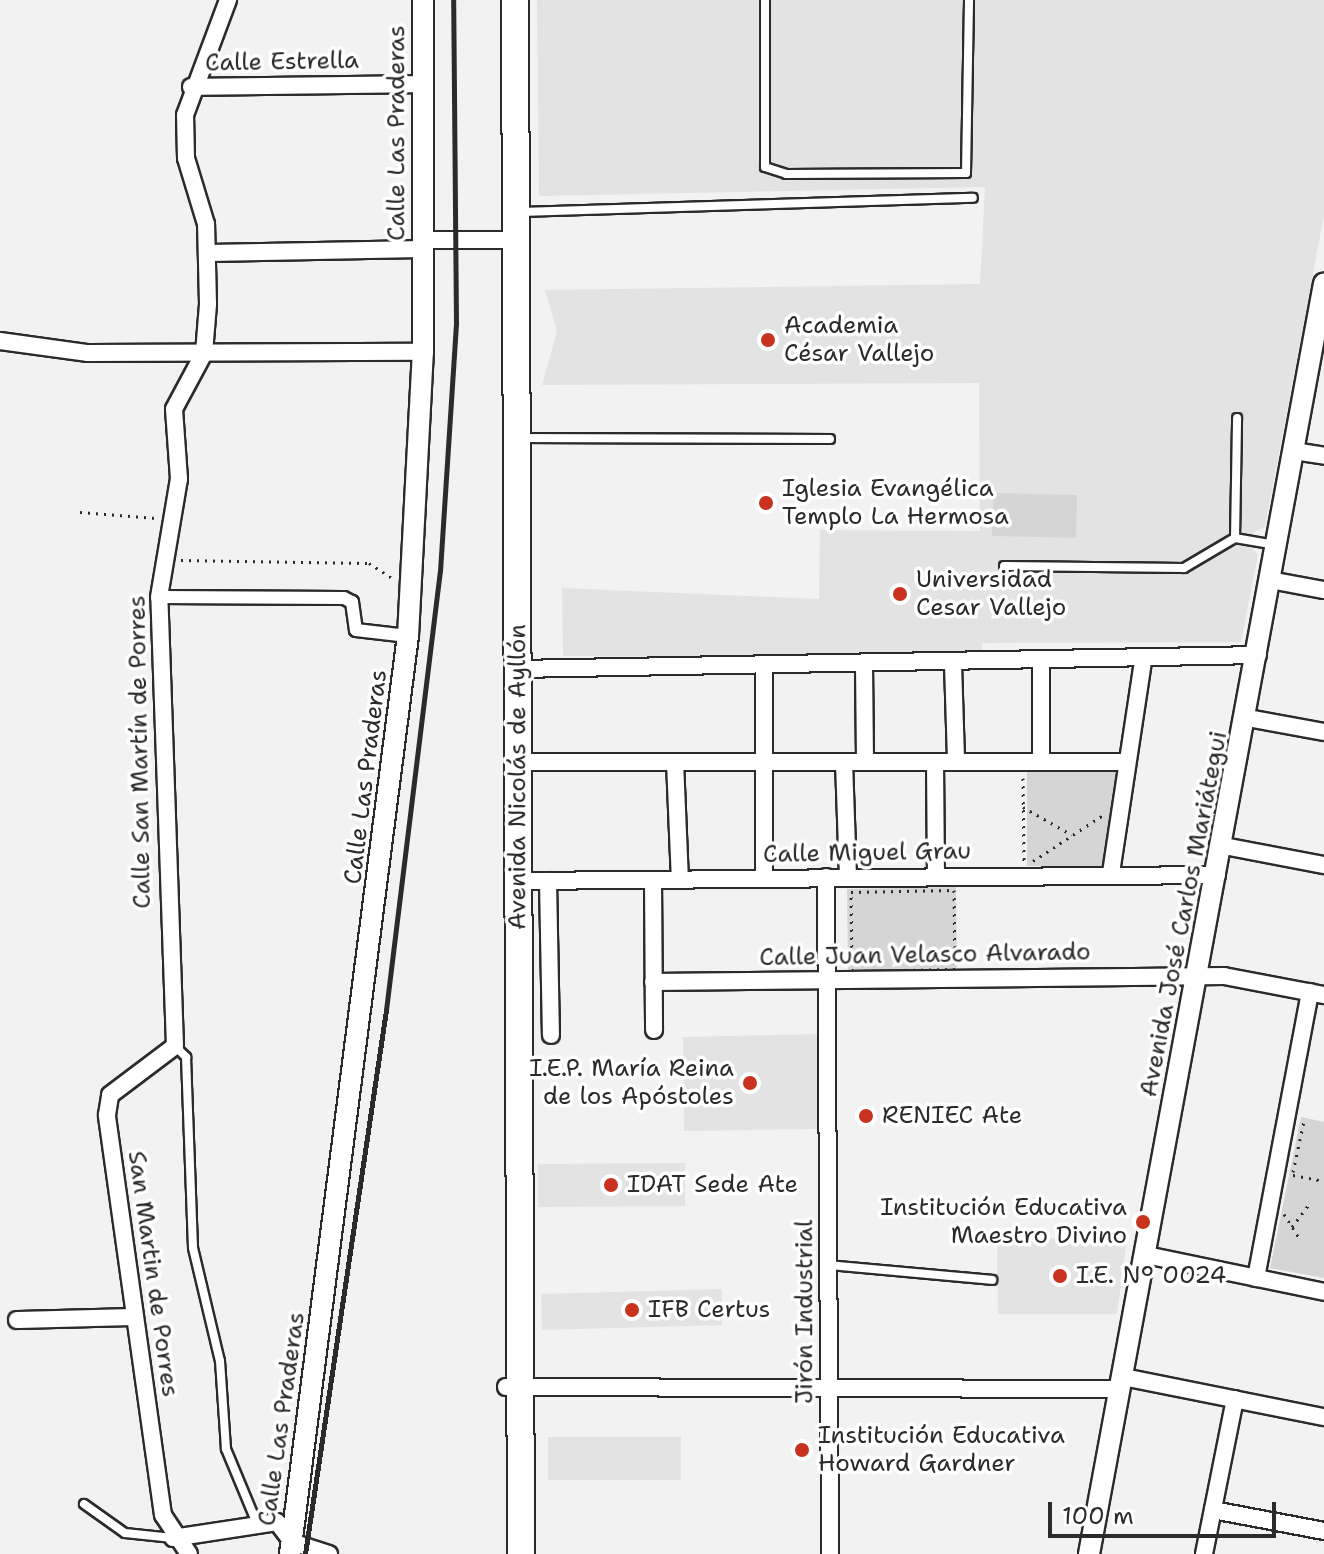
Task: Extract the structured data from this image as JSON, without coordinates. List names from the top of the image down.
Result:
{
  "streets": {
    "main road": ["Avenida Nicolás de Ayllón"],
    "street": [
      "Calle Estrella",
      "Calle Las Praderas",
      "Calle San Martín de Porres",
      "Calle Miguel Grau",
      "Avenida José Carlos Mariátegui",
      "Calle Juan Velasco Alvarado",
      "San Martin de Porres",
      "Jirón Industrial"
    ]
  },
  "crossings": [
    ["Calle Estrella", "Calle Las Praderas"],
    ["Calle Estrella", "Calle San Martín de Porres"],
    ["Calle San Martín de Porres", "San Martin de Porres"],
    ["Avenida Nicolás de Ayllón", "Calle Miguel Grau"],
    ["Calle Miguel Grau", "Avenida José Carlos Mariátegui"],
    ["Calle Miguel Grau", "Jirón Industrial"],
    ["Avenida José Carlos Mariátegui", "Calle Juan Velasco Alvarado"],
    ["Calle Juan Velasco Alvarado", "Jirón Industrial"]
  ],
  "places": [
    "Academia César Vallejo",
    "Iglesia Evangélica Templo La Hermosa",
    "Universidad Cesar Vallejo",
    "I.E.P. María Reina de los Apóstoles",
    "RENIEC Ate",
    "IDAT Sede Ate",
    "Institución Educativa Maestro Divino",
    "I.E. N° 0024",
    "IFB Certus",
    "Institución Educativa Howard Gardner"
  ],
  "scale_bar": "100 m"
}
